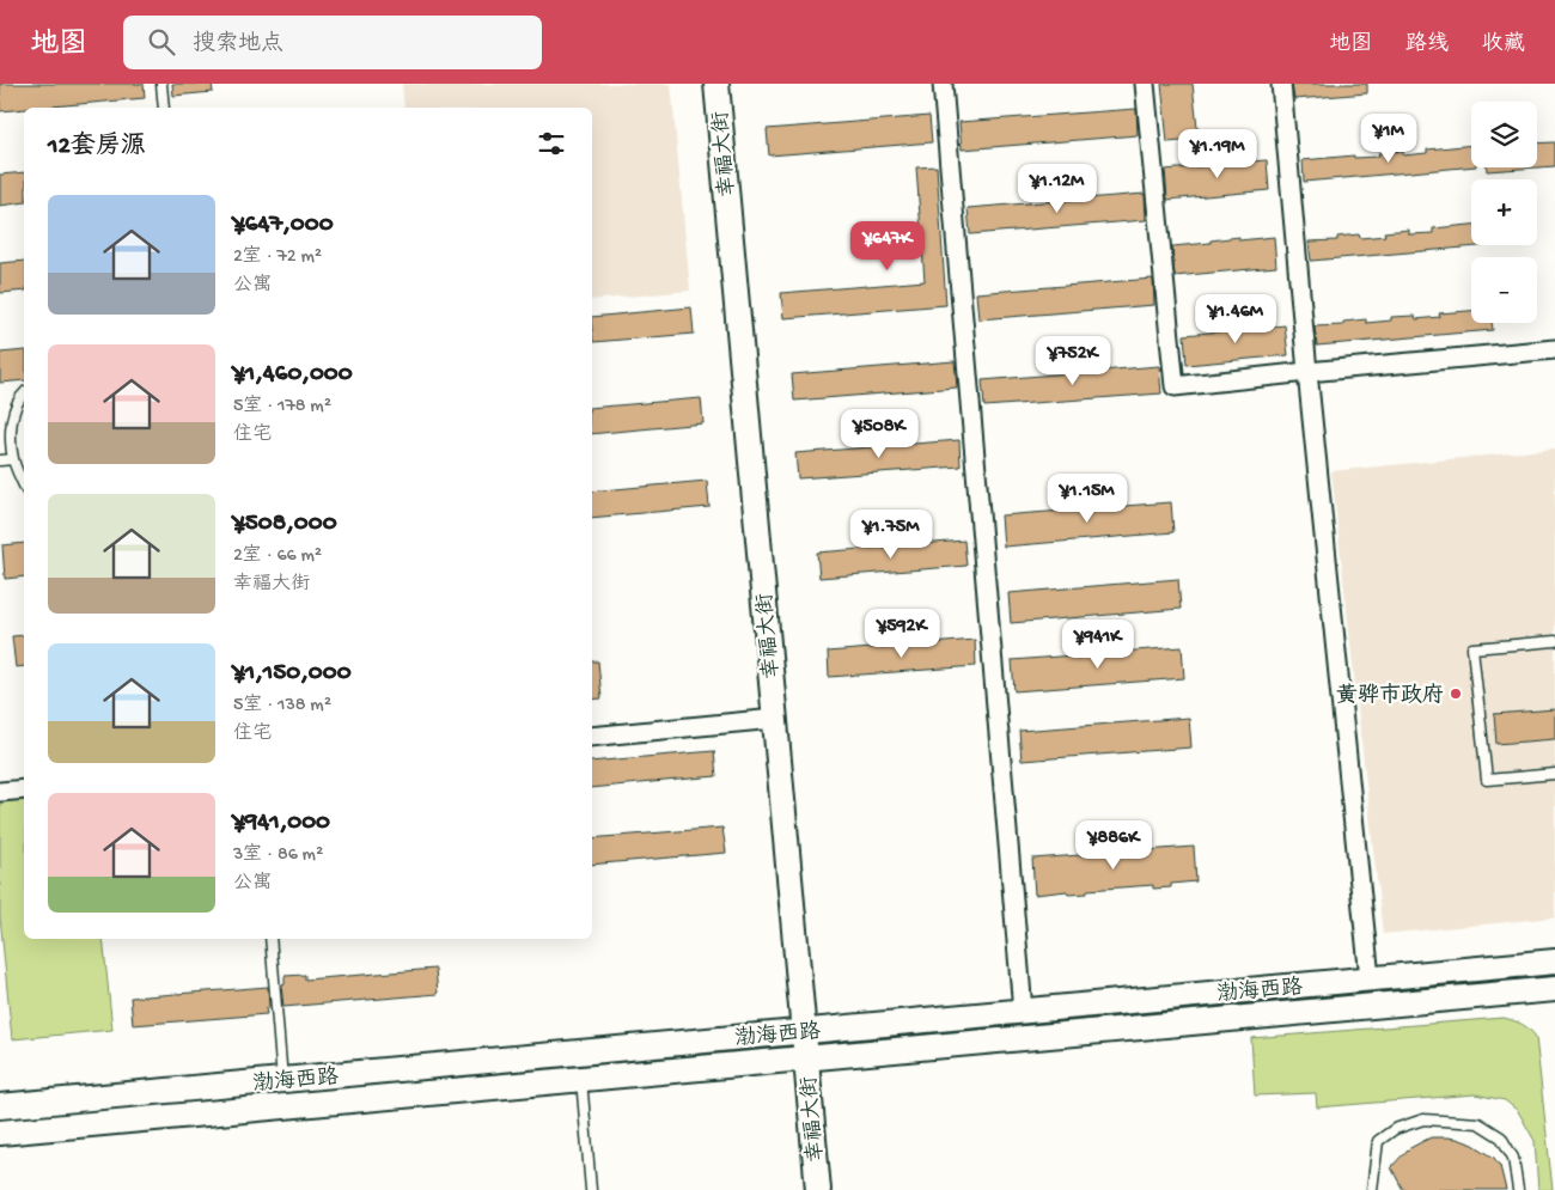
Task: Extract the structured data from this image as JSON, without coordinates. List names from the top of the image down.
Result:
{
  "streets": {
    "main road": ["幸福大街", "渤海西路"]
  },
  "crossings": [
    ["幸福大街", "渤海西路"]
  ],
  "places": ["黄骅市政府"],
  "page": {
    "header": "地图",
    "search": "搜索地点",
    "nav": ["地图", "路线", "收藏"],
    "map_buttons": ["+", "−"],
    "heading": "12套房源",
    "price": [
      "¥1M",
      "¥1.19M",
      "¥1.12M",
      "¥647K",
      "¥1.46M",
      "¥752K",
      "¥508K",
      "¥1.15M",
      "¥1.75M",
      "¥592K",
      "¥941K",
      "¥886K"
    ],
    "list": [
      {
        "name": "¥647,000",
        "note": "2室 · 72 m² · 公寓"
      },
      {
        "name": "¥1,460,000",
        "note": "5室 · 178 m² · 住宅"
      },
      {
        "name": "¥508,000",
        "note": "2室 · 66 m² · 幸福大街"
      },
      {
        "name": "¥1,150,000",
        "note": "5室 · 138 m² · 住宅"
      },
      {
        "name": "¥941,000",
        "note": "3室 · 86 m² · 公寓"
      }
    ]
  }
}
